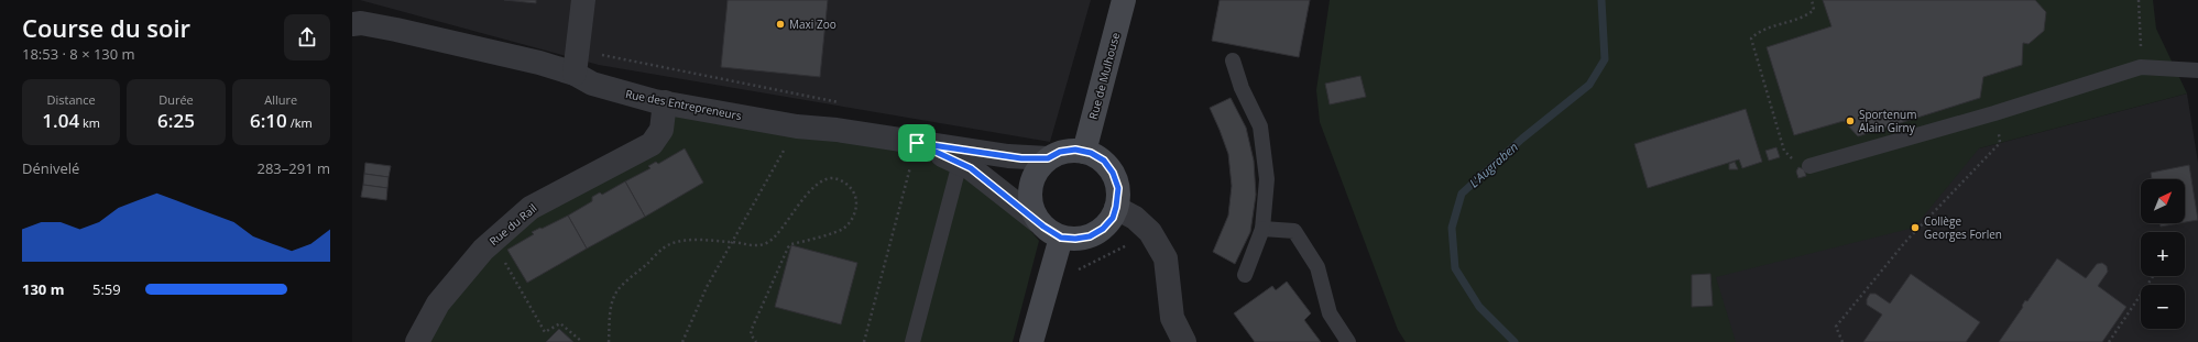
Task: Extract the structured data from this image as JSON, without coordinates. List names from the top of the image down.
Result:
{
  "streets": {
    "main road": ["Rue de Mulhouse"],
    "street": ["Rue des Entrepreneurs", "Rue du Rail"]
  },
  "crossings": [
    ["Rue de Mulhouse", "Rue des Entrepreneurs"],
    ["Rue des Entrepreneurs", "Rue du Rail"]
  ],
  "water": ["L'Augraben"],
  "places": ["Maxi Zoo", "Sportenum Alain Girny", "Collège Georges Forlen"],
  "north": "top right",
  "page": {
    "heading": ["Course du soir", "18:53 · 8 × 130 m"],
    "stats": [
      ["Distance", "1.04 km"],
      ["Durée", "6:25"],
      ["Allure", "6:10 /km"]
    ],
    "chart": ["Dénivelé", "283–291 m"],
    "map_buttons": ["+", "−"],
    "list": [
      {
        "name": "130 m",
        "note": "5:59"
      }
    ]
  }
}
